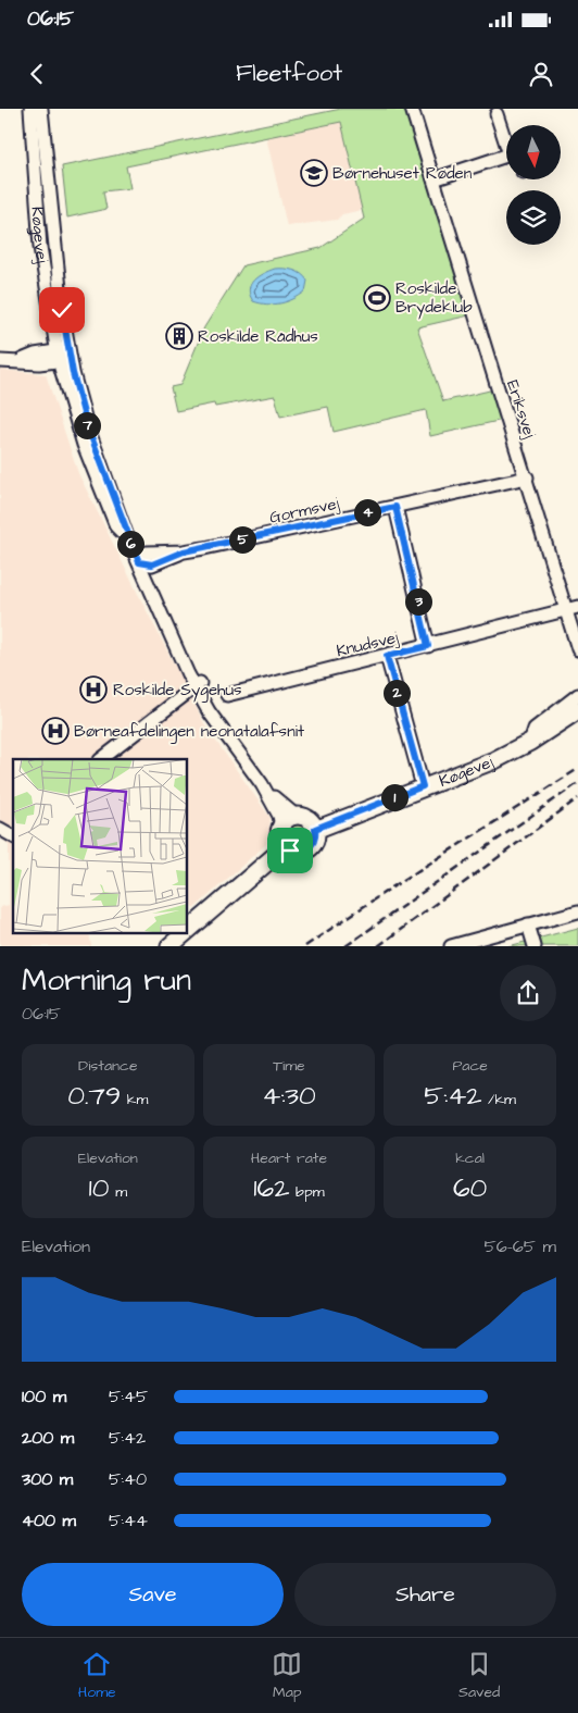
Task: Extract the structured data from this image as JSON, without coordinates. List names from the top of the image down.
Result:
{
  "streets": {
    "main road": ["Køgevej"],
    "street": ["Eriksvej", "Gormsvej", "Knudsvej"]
  },
  "crossings": [
    ["Køgevej", "Gormsvej"],
    ["Eriksvej", "Gormsvej"],
    ["Eriksvej", "Knudsvej"]
  ],
  "places": {
    "school or university": ["Børnehuset Røden"],
    "sports": ["Roskilde Brydeklub"],
    "building": ["Roskilde Rådhus"],
    "hospital": ["Roskilde Sygehus", "Børneafdelingen neonatalafsnit"]
  },
  "north": "bottom",
  "page": {
    "status": "06:15",
    "header": "Fleetfoot",
    "pins": [
      "7",
      "4",
      "5",
      "6",
      "3",
      "2",
      "1"
    ],
    "heading": ["Morning run", "06:15"],
    "stats": [
      ["Distance", "0.79 km"],
      ["Time", "4:30"],
      ["Pace", "5:42 /km"],
      ["Elevation", "10 m"],
      ["Heart rate", "162 bpm"],
      ["kcal", "60"]
    ],
    "chart": ["Elevation", "56–65 m"],
    "list": [
      {
        "name": "100 m",
        "note": "5:45"
      },
      {
        "name": "200 m",
        "note": "5:42"
      },
      {
        "name": "300 m",
        "note": "5:40"
      },
      {
        "name": "400 m",
        "note": "5:44"
      }
    ],
    "buttons": ["Save", "Share"],
    "tabs": ["Home", "Map", "Saved"]
  }
}
